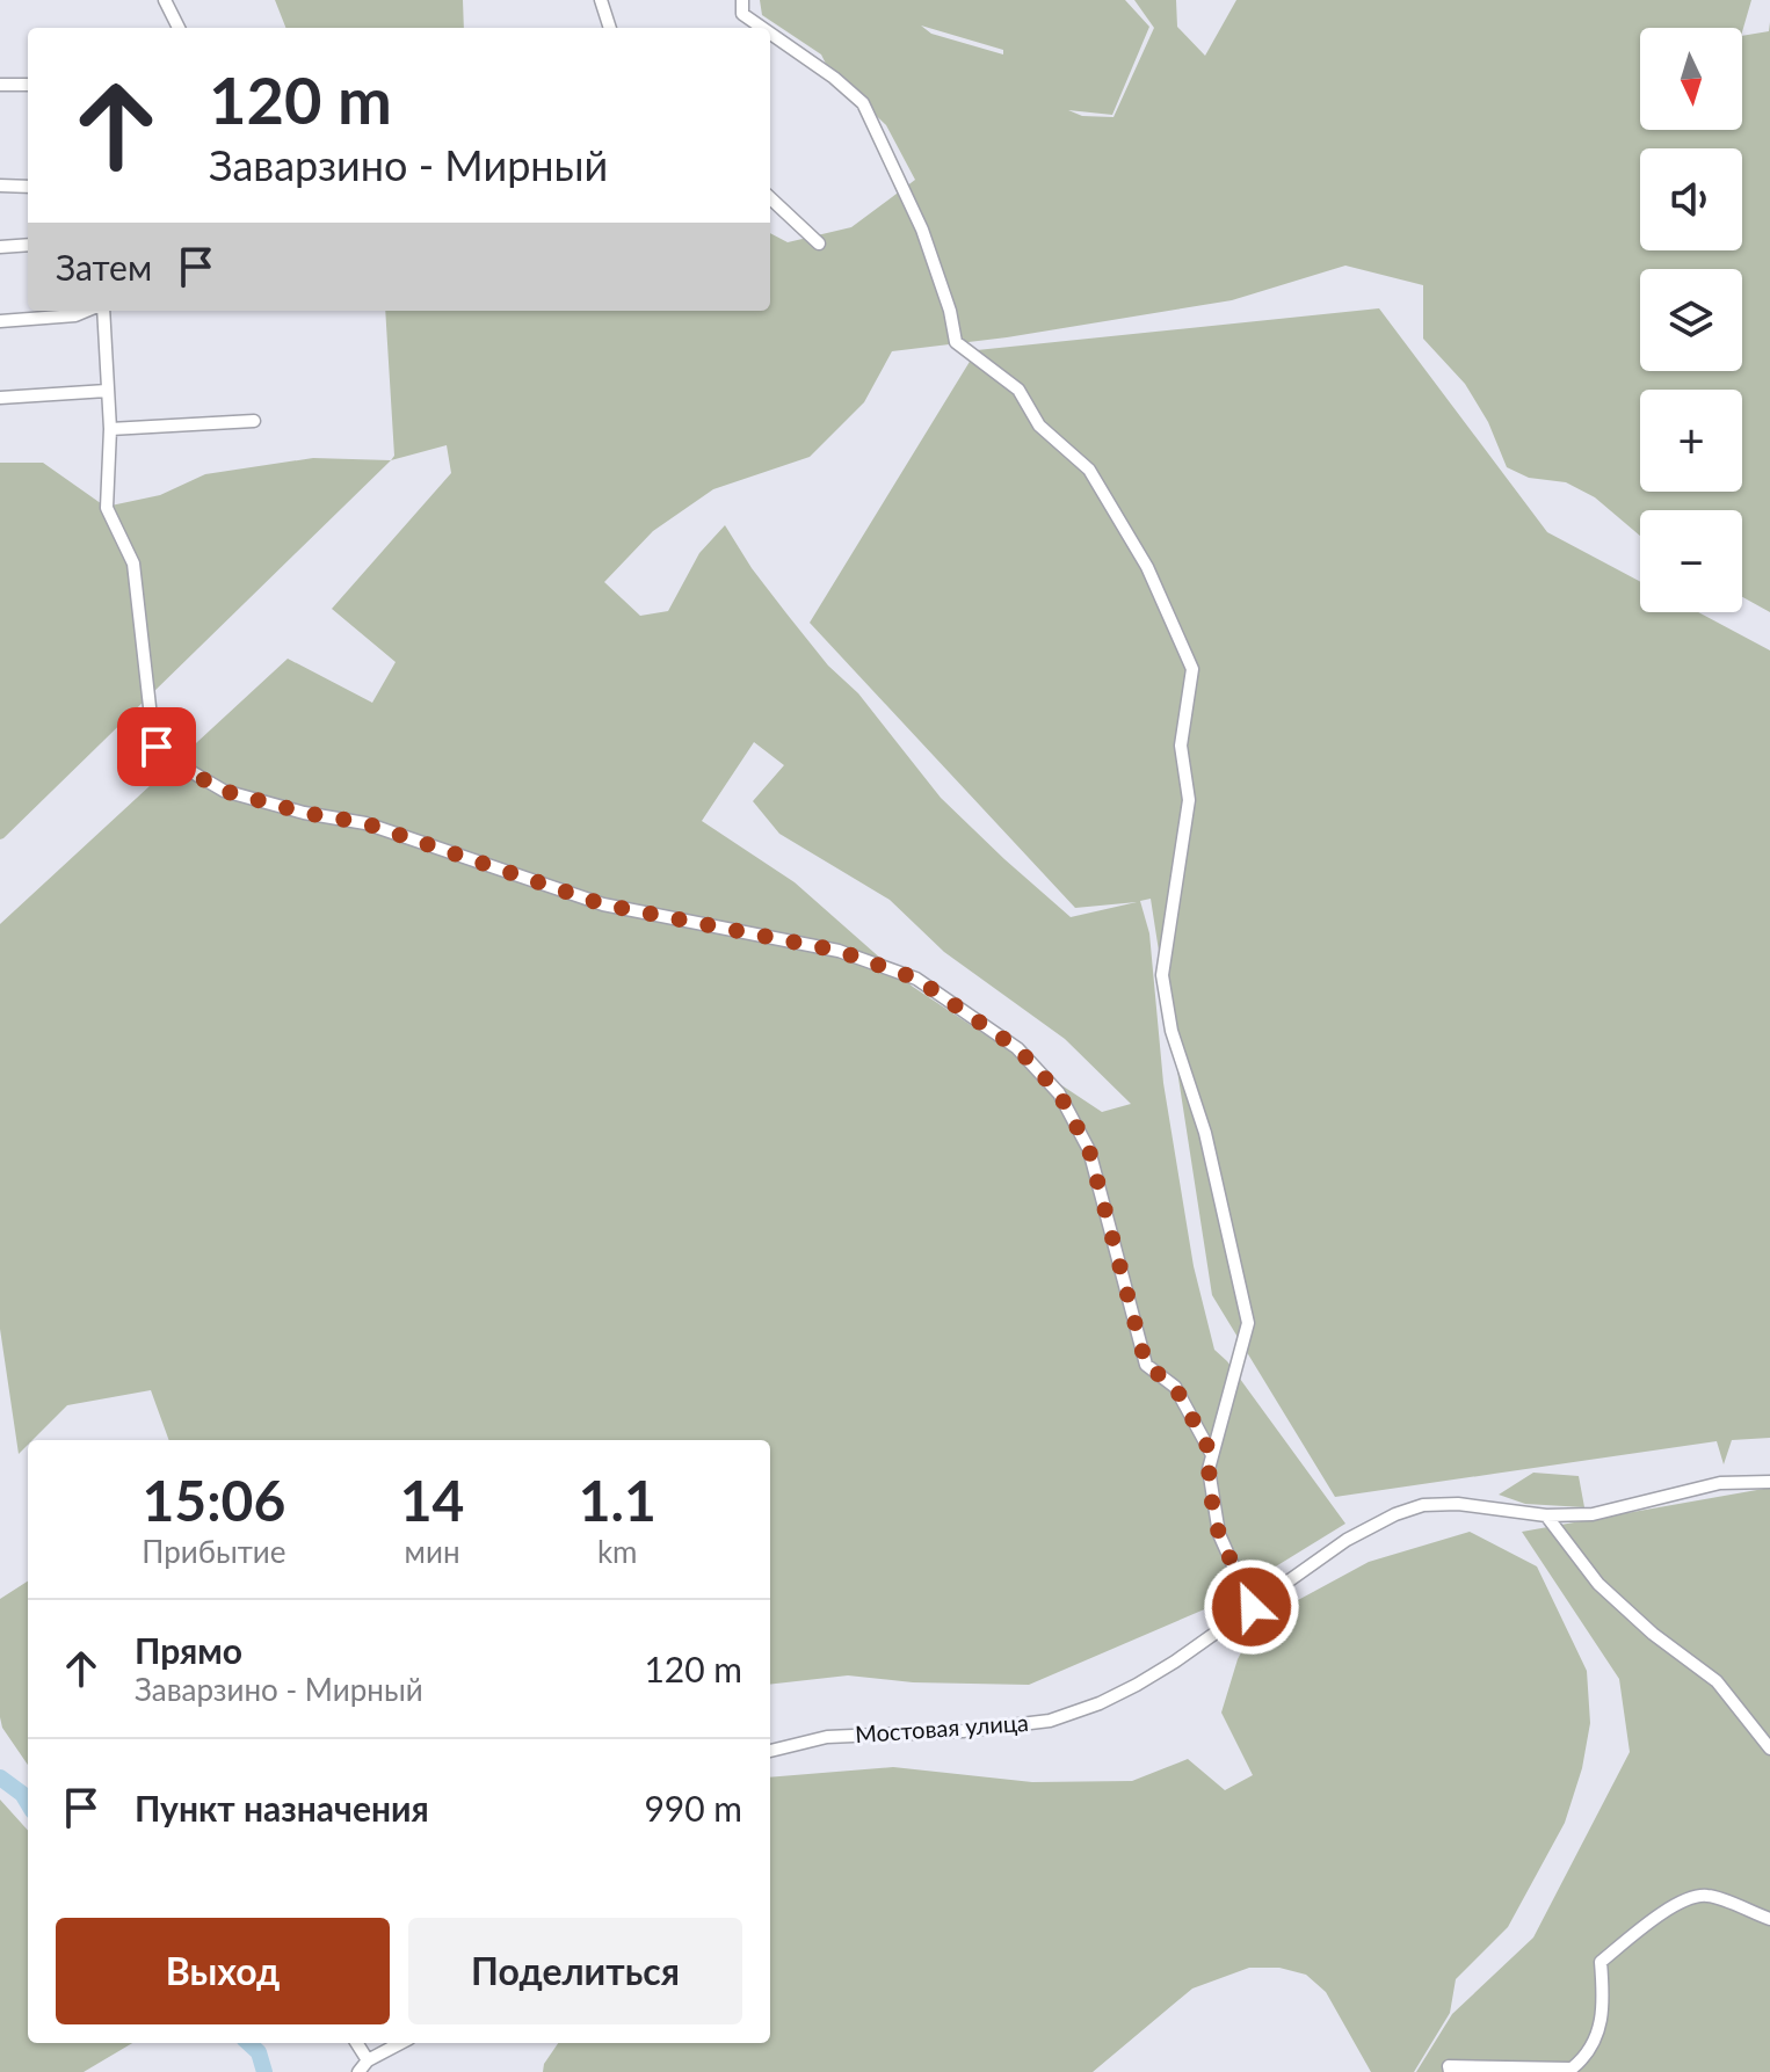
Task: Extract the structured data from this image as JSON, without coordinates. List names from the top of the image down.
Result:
{
  "streets": {
    "street": ["Мостовая улица"]
  },
  "north": "bottom",
  "page": {
    "map_buttons": ["+", "−"],
    "turn": ["120 m", "Заварзино - Мирный"],
    "then": "Затем",
    "eta": [
      "15:06",
      "Прибытие",
      "14",
      "мин",
      "1.1",
      "km"
    ],
    "list": [
      {
        "name": "Прямо",
        "note": "Заварзино - Мирный",
        "value": "120 m"
      },
      {
        "name": "Пункт назначения",
        "value": "990 m"
      }
    ],
    "buttons": ["Выход", "Поделиться"]
  }
}
